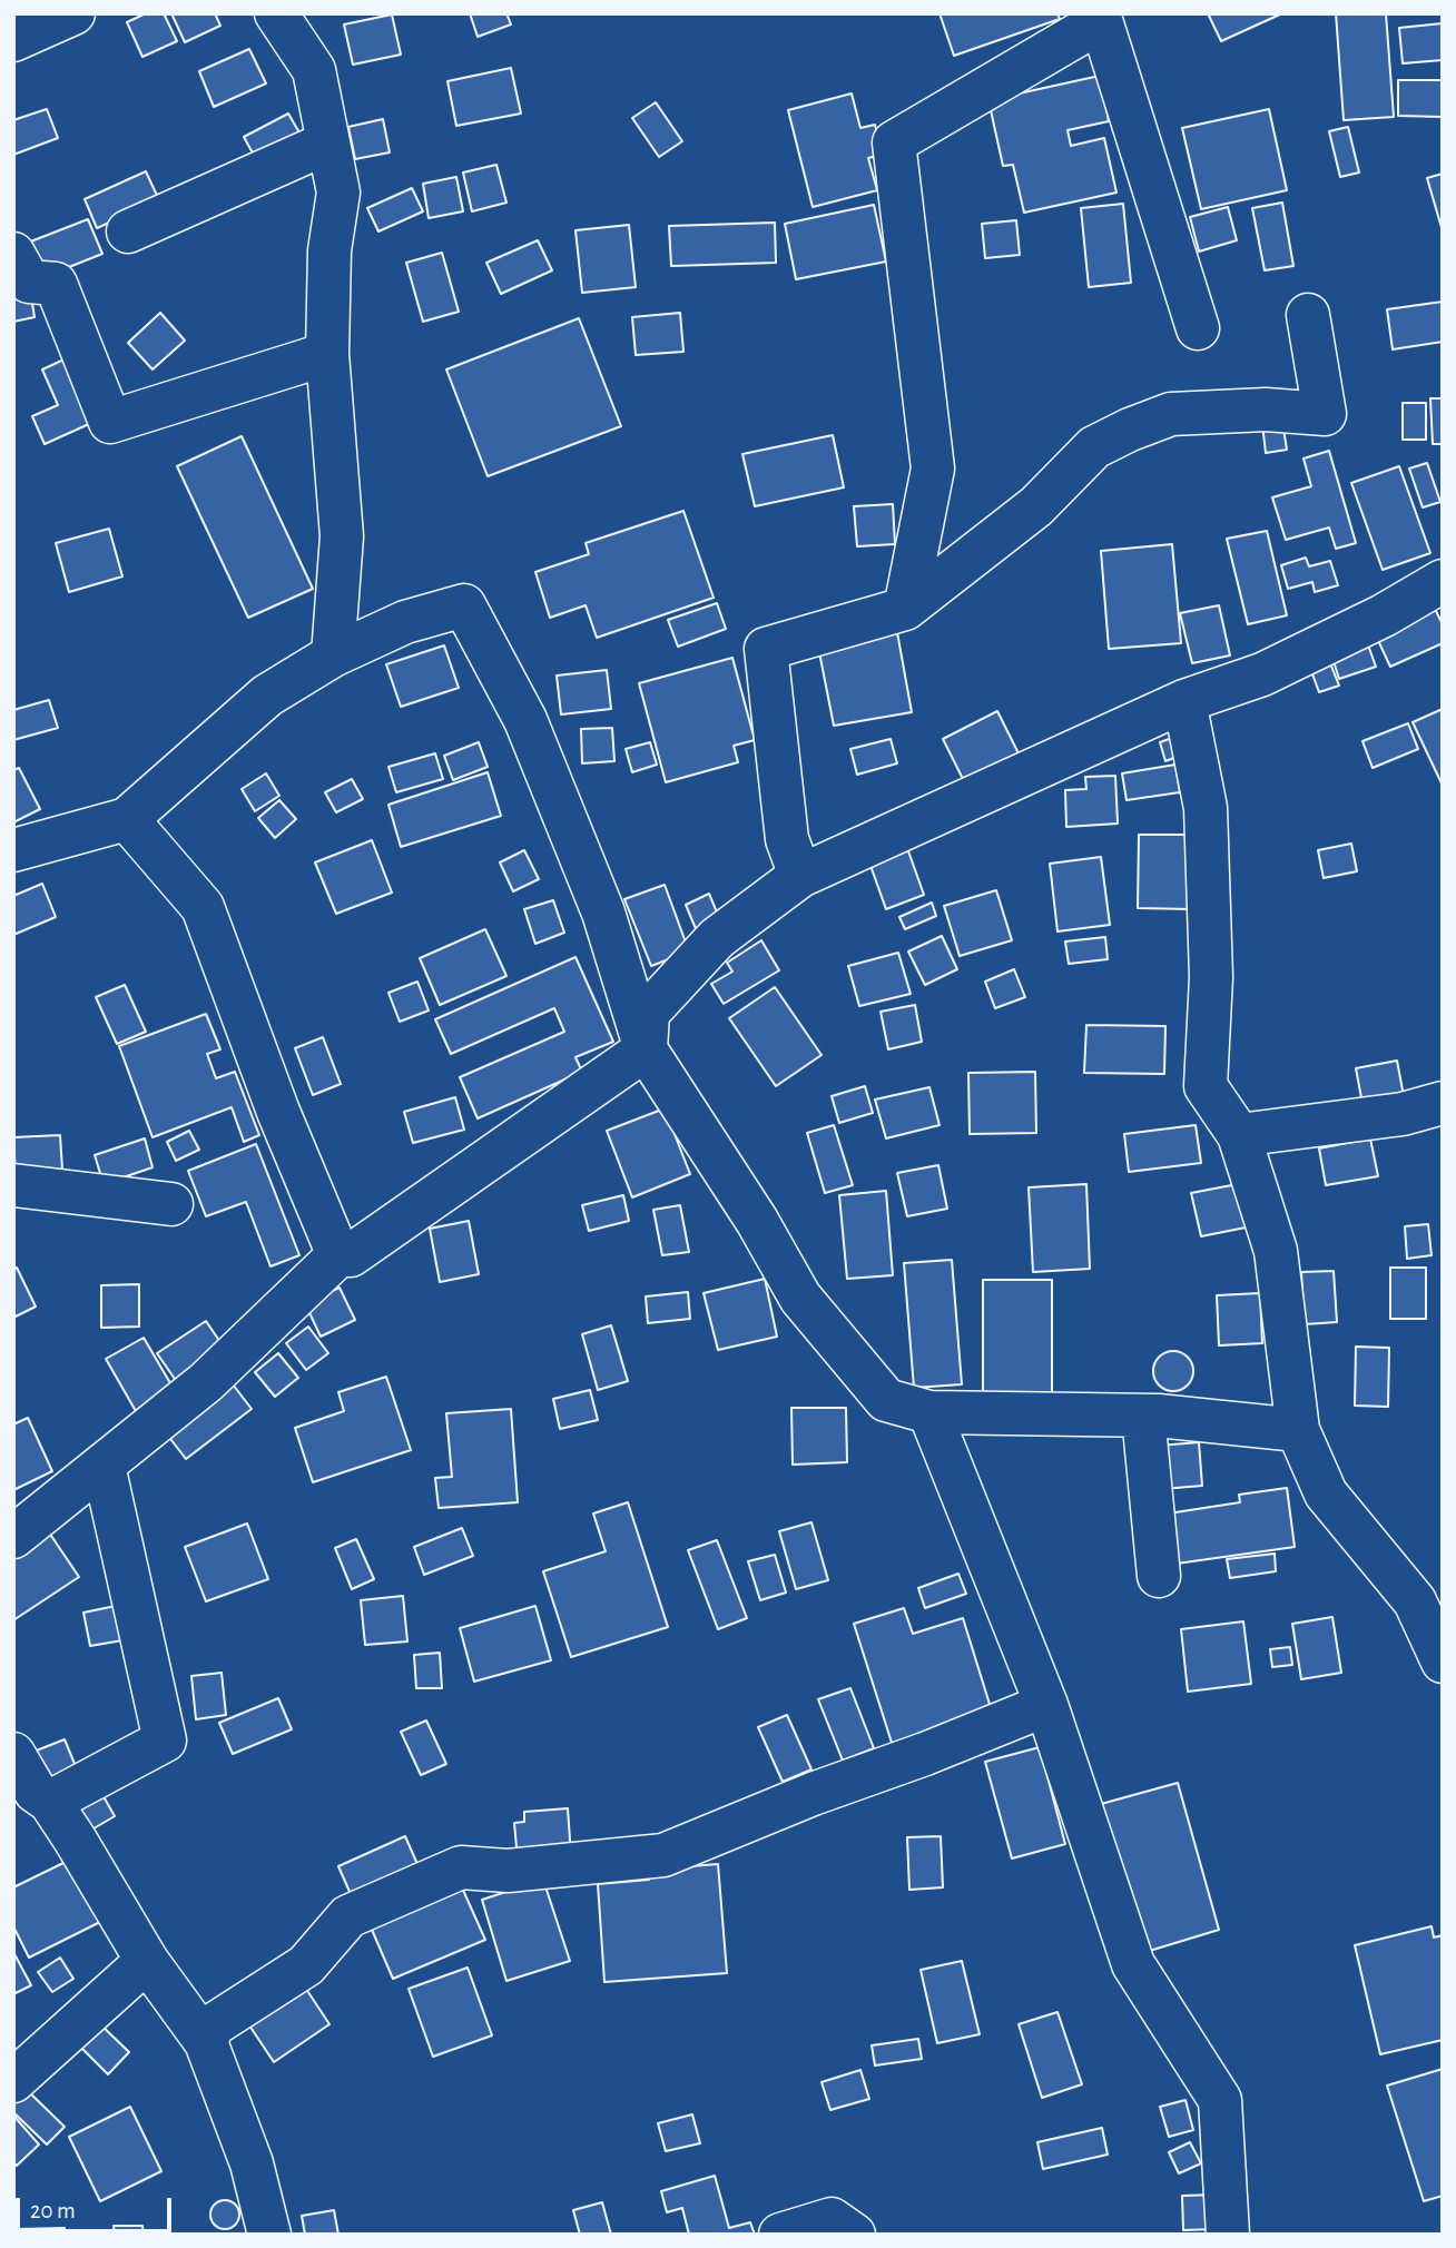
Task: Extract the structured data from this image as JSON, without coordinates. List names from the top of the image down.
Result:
{
  "scale_bar": "20 m"
}
